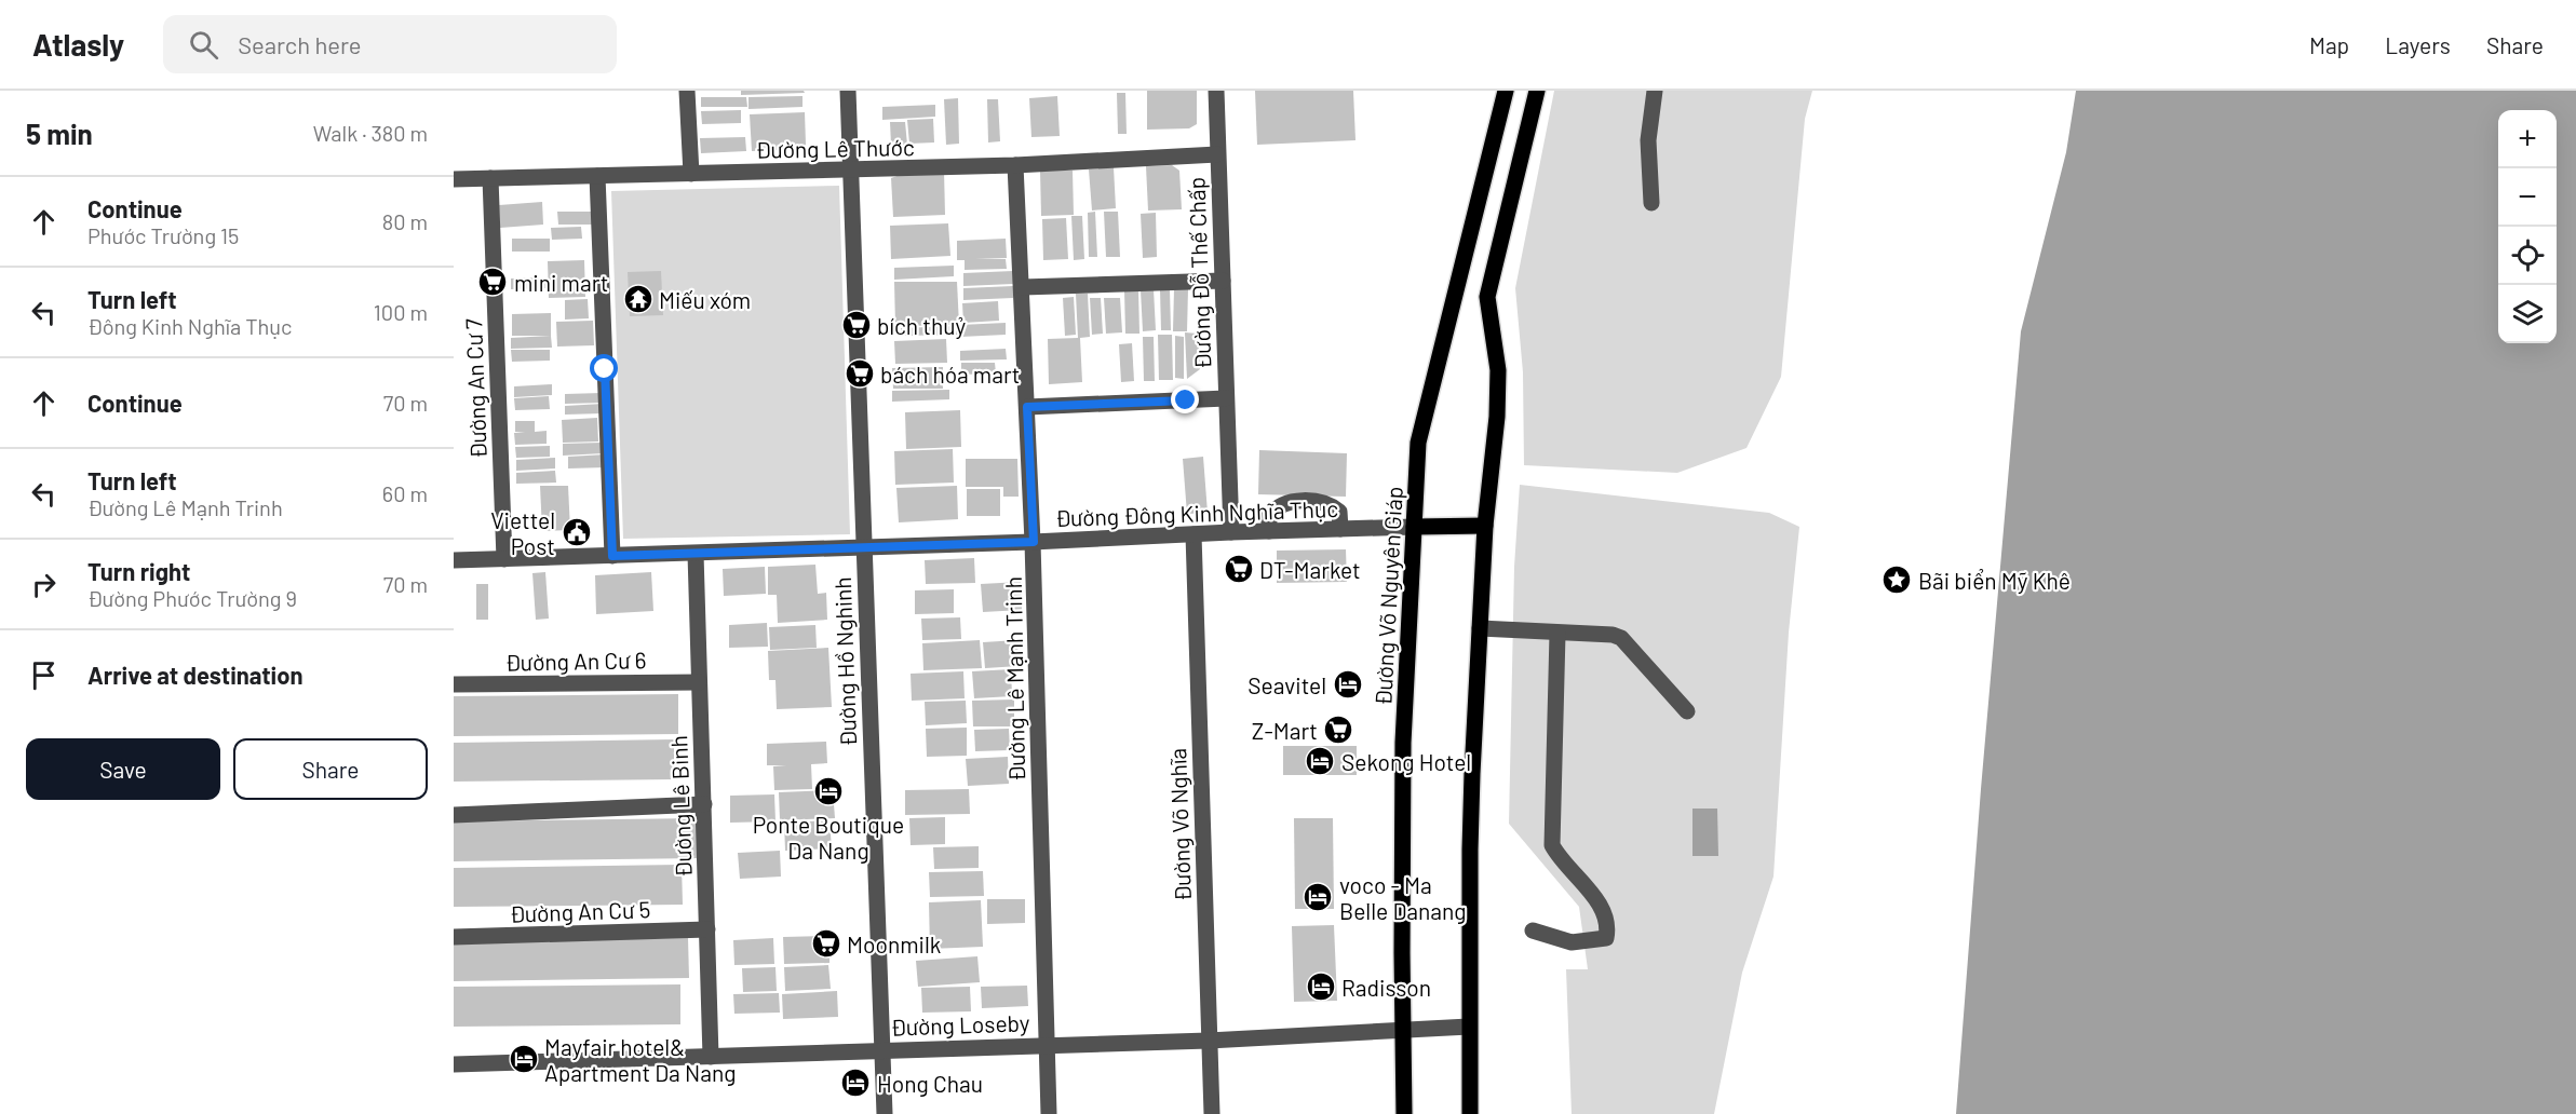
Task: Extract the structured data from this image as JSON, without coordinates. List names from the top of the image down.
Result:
{
  "streets": {
    "main road": ["Đường Võ Nguyên Giáp"],
    "street": [
      "Đường Lê Thước",
      "Đường Đỗ Thế Chấp",
      "Đường An Cư 7",
      "Đường Đông Kinh Nghĩa Thục",
      "Đường An Cư 6",
      "Đường Hồ Nghinh",
      "Đường Lê Mạnh Trinh",
      "Đường Lê Binh",
      "Đường Võ Nghĩa",
      "Đường An Cư 5",
      "Đường Loseby"
    ]
  },
  "crossings": [
    ["Đường Lê Thước", "Đường Đỗ Thế Chấp"],
    ["Đường Lê Thước", "Đường An Cư 7"],
    ["Đường Lê Thước", "Đường Hồ Nghinh"],
    ["Đường Lê Thước", "Đường Lê Mạnh Trinh"],
    ["Đường Đỗ Thế Chấp", "Đường Đông Kinh Nghĩa Thục"],
    ["Đường An Cư 7", "Đường Đông Kinh Nghĩa Thục"],
    ["Đường Đông Kinh Nghĩa Thục", "Đường Võ Nguyên Giáp"],
    ["Đường Đông Kinh Nghĩa Thục", "Đường Hồ Nghinh"],
    ["Đường Đông Kinh Nghĩa Thục", "Đường Lê Mạnh Trinh"],
    ["Đường Đông Kinh Nghĩa Thục", "Đường Lê Binh"],
    ["Đường Đông Kinh Nghĩa Thục", "Đường Võ Nghĩa"],
    ["Đường Võ Nguyên Giáp", "Đường Loseby"],
    ["Đường An Cư 6", "Đường Lê Binh"],
    ["Đường Hồ Nghinh", "Đường Loseby"],
    ["Đường Lê Mạnh Trinh", "Đường Loseby"],
    ["Đường Lê Binh", "Đường An Cư 5"],
    ["Đường Lê Binh", "Đường Loseby"],
    ["Đường Võ Nghĩa", "Đường Loseby"]
  ],
  "places": {
    "supermarket": [
      "mini mart",
      "bích thuỷ",
      "bách hóa mart",
      "DT-Market",
      "Z-Mart",
      "Moonmilk"
    ],
    "temple": ["Miếu xóm"],
    "public building": ["Viettel Post"],
    "place": ["Bãi biển Mỹ Khê"],
    "hotel": [
      "Seavitel",
      "Sekong Hotel",
      "Ponte Boutique Da Nang",
      "voco - Ma Belle Danang",
      "Radisson",
      "Mayfair hotel& Apartment Da Nang",
      "Hong Chau"
    ]
  },
  "page": {
    "header": "Atlasly",
    "search": "Search here",
    "nav": ["Map", "Layers", "Share"],
    "heading": ["5 min", "Walk · 380 m"],
    "map_buttons": ["+", "−"],
    "list": [
      ["Continue", "Phước Trường 15", "80 m"],
      ["Turn left", "Đông Kinh Nghĩa Thục", "100 m"],
      ["Continue", "70 m"],
      ["Turn left", "Đường Lê Mạnh Trinh", "60 m"],
      ["Turn right", "Đường Phước Trường 9", "70 m"],
      "Arrive at destination"
    ],
    "buttons": ["Save", "Share"]
  }
}
